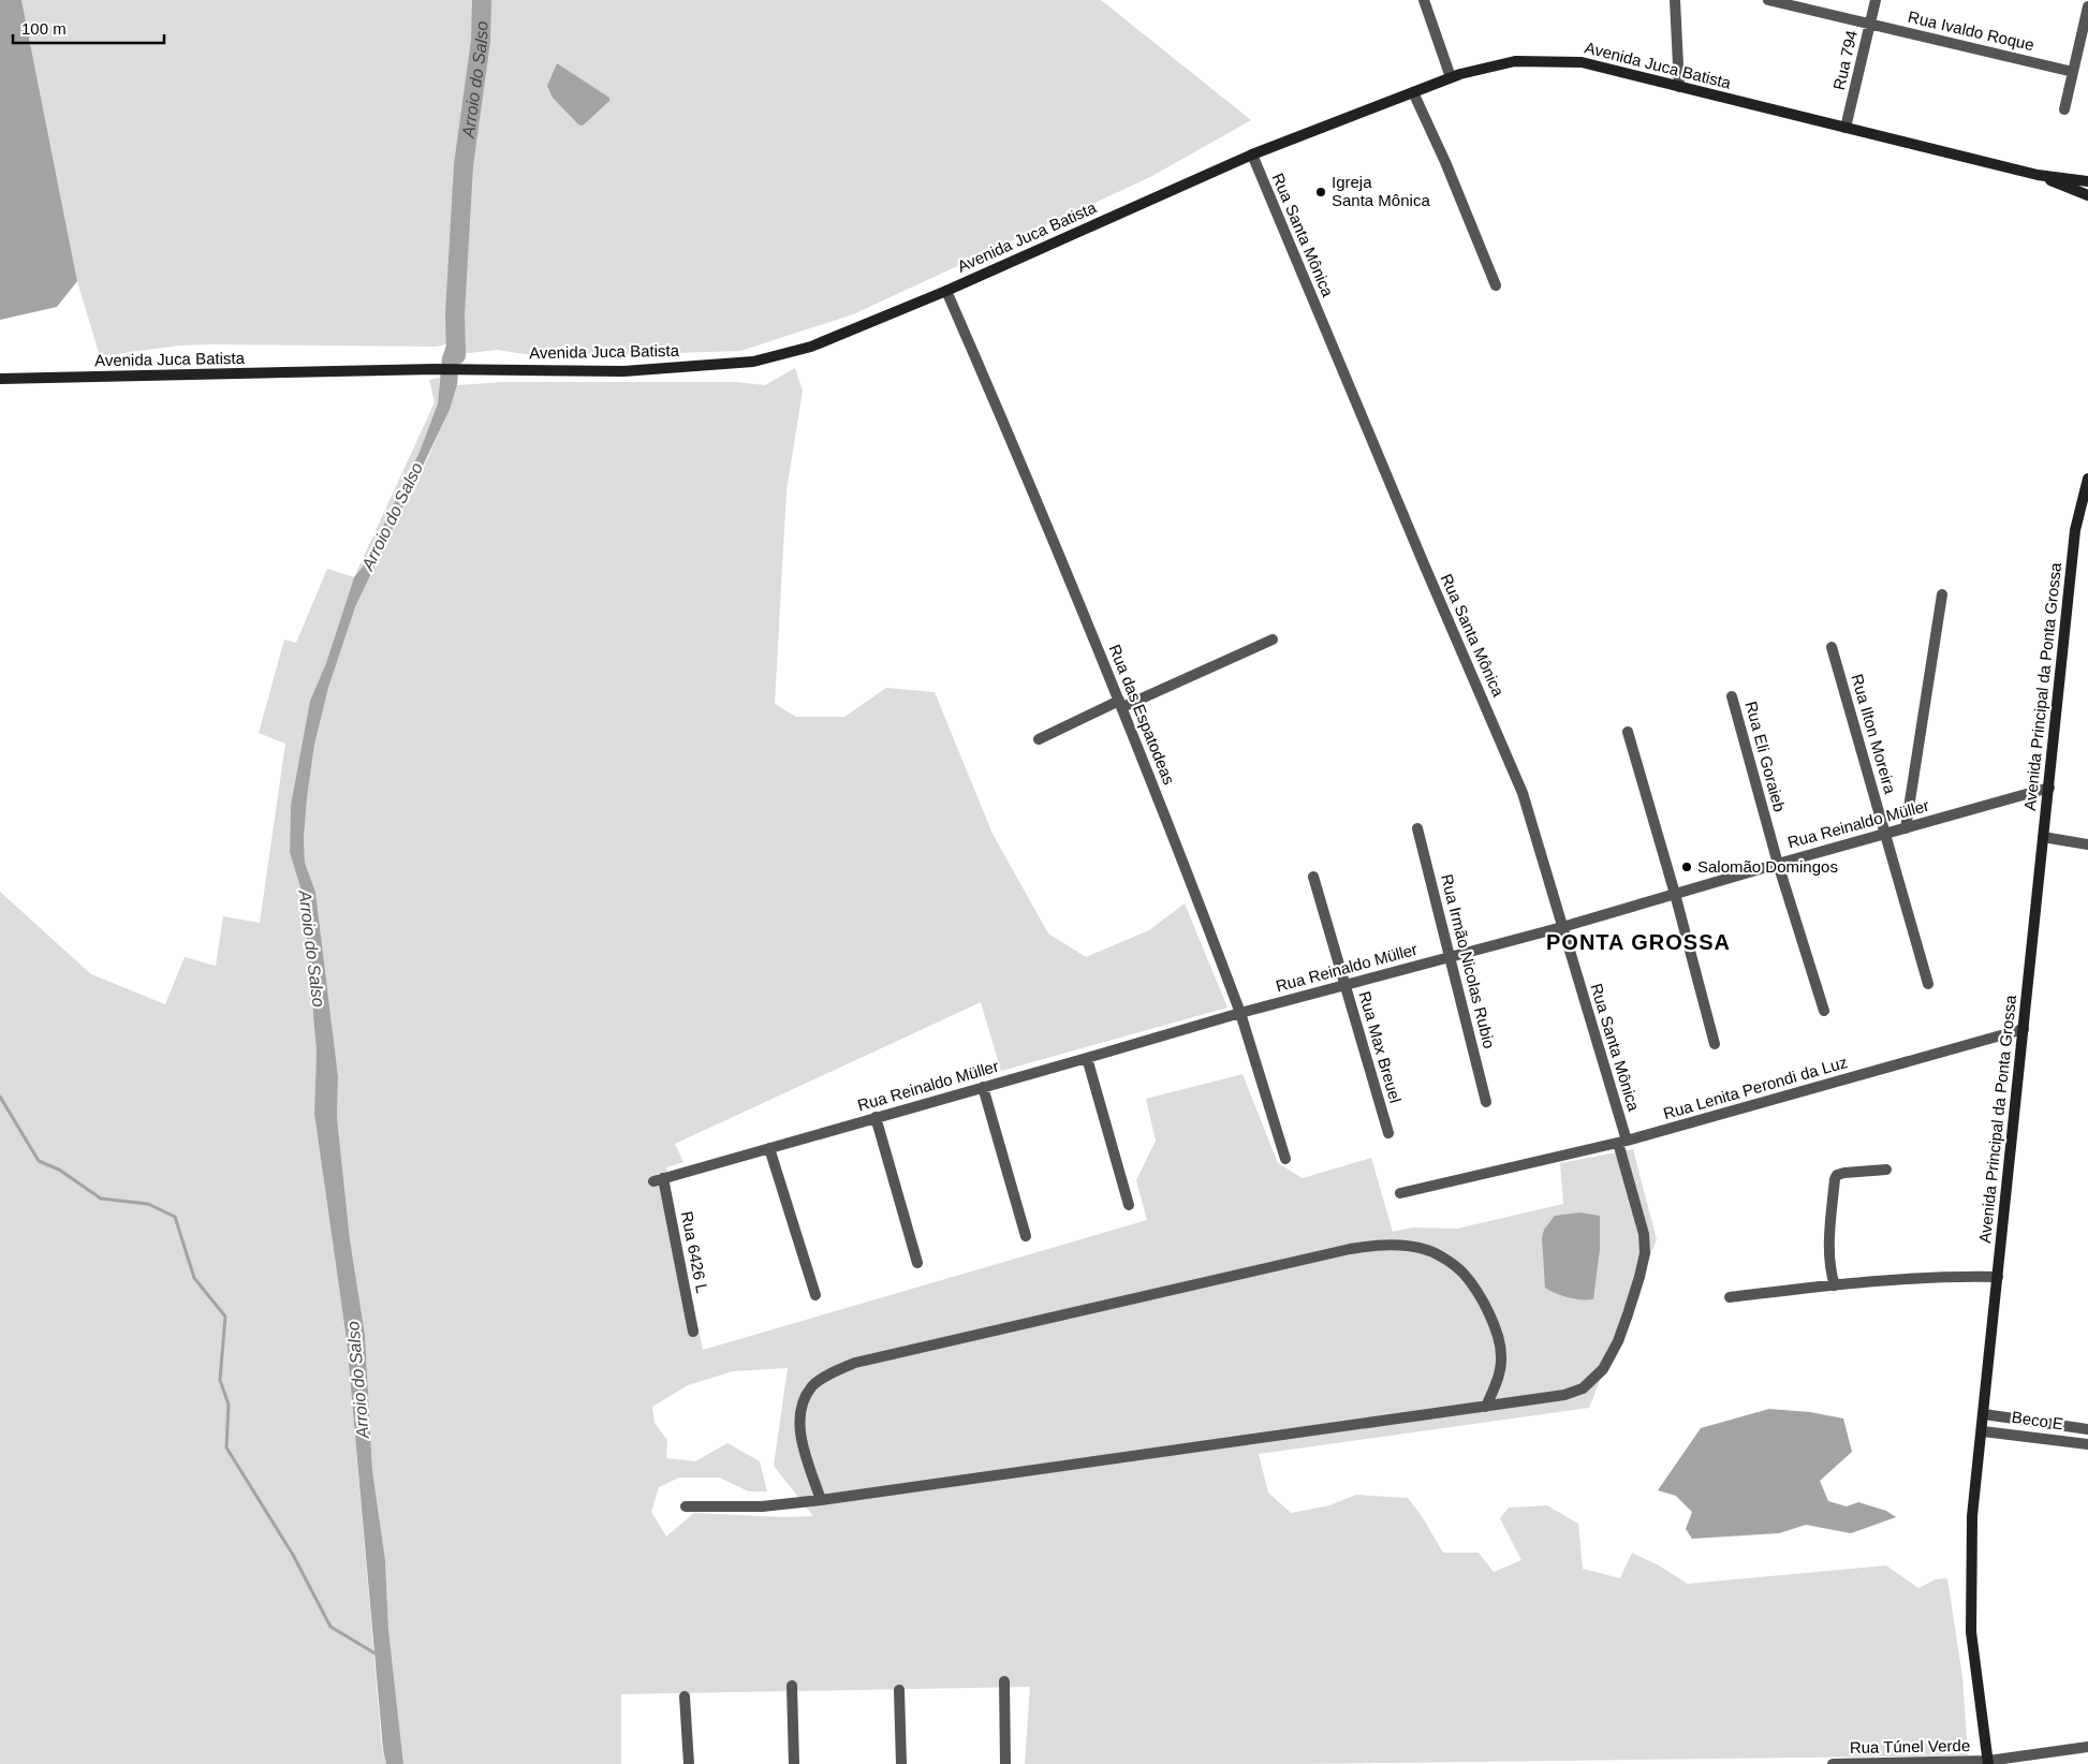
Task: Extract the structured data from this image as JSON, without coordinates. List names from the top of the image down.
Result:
{
  "streets": {
    "main road": ["Avenida Juca Batista", "Avenida Principal da Ponta Grossa"],
    "street": [
      "Rua Ivaldo Roque",
      "Rua 794",
      "Rua Santa Mônica",
      "Rua das Espatodeas",
      "Rua Ilton Moreira",
      "Rua Eli Goraieb",
      "Rua Reinaldo Müller",
      "Rua Irmão Nicolas Rubio",
      "Rua Max Breuel",
      "Rua Lenita Perondi da Luz",
      "Rua 6426 L",
      "Beco E",
      "Rua Túnel Verde"
    ]
  },
  "crossings": [
    ["Rua Ivaldo Roque", "Rua 794"],
    ["Rua 794", "Avenida Juca Batista"],
    ["Avenida Juca Batista", "Rua Santa Mônica"],
    ["Avenida Juca Batista", "Rua das Espatodeas"],
    ["Rua Santa Mônica", "Rua Reinaldo Müller"],
    ["Rua Santa Mônica", "Rua Lenita Perondi da Luz"],
    ["Avenida Principal da Ponta Grossa", "Rua Reinaldo Müller"],
    ["Avenida Principal da Ponta Grossa", "Rua Lenita Perondi da Luz"],
    ["Avenida Principal da Ponta Grossa", "Beco E"],
    ["Avenida Principal da Ponta Grossa", "Rua Túnel Verde"],
    ["Rua das Espatodeas", "Rua Reinaldo Müller"],
    ["Rua Ilton Moreira", "Rua Reinaldo Müller"],
    ["Rua Eli Goraieb", "Rua Reinaldo Müller"],
    ["Rua Reinaldo Müller", "Rua Irmão Nicolas Rubio"],
    ["Rua Reinaldo Müller", "Rua Max Breuel"],
    ["Rua Reinaldo Müller", "Rua 6426 L"]
  ],
  "districts": ["PONTA GROSSA"],
  "water": ["Arroio do Salso"],
  "places": ["Igreja Santa Mônica", "Salomão Domingos"],
  "scale_bar": "100 m"
}
